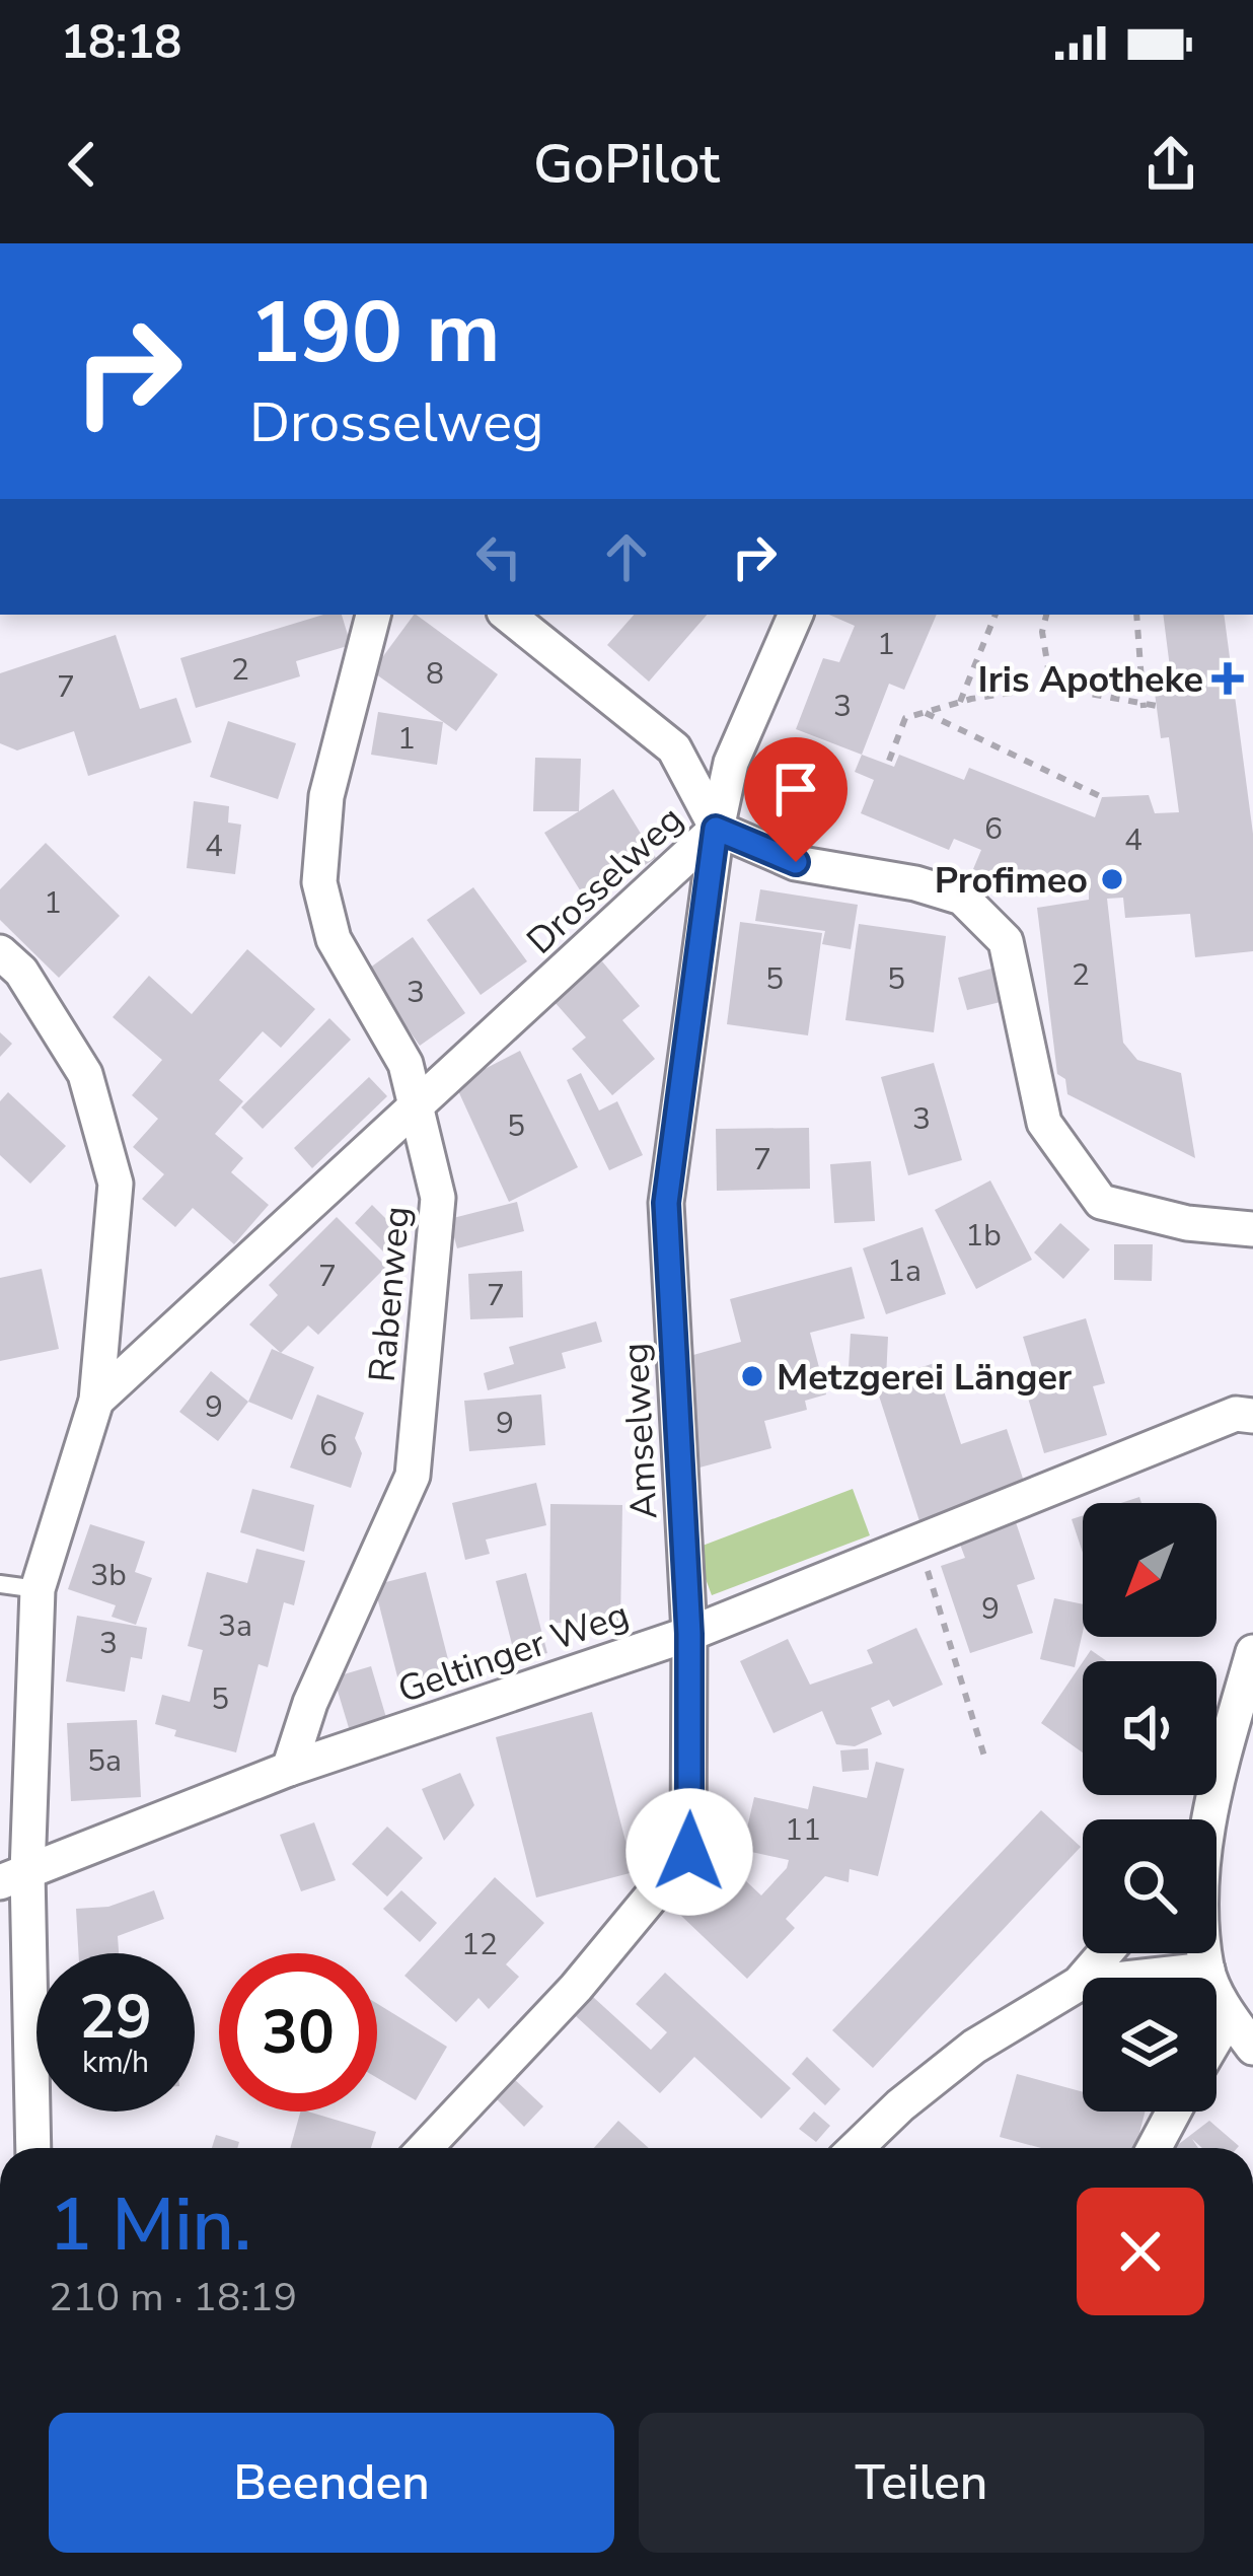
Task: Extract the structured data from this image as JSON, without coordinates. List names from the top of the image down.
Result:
{
  "streets": {
    "street": [
      "Drosselweg",
      "Rabenweg",
      "Amselweg",
      "Geltinger Weg"
    ]
  },
  "crossings": [
    ["Drosselweg", "Rabenweg"],
    ["Drosselweg", "Amselweg"],
    ["Rabenweg", "Geltinger Weg"],
    ["Amselweg", "Geltinger Weg"]
  ],
  "places": {
    "health": ["Iris Apotheke"],
    "other": ["Profimeo", "Metzgerei Länger"]
  },
  "house_numbers": [
    "1",
    "2",
    "8",
    "7",
    "3",
    "1",
    "6",
    "4",
    "4",
    "1",
    "2",
    "5",
    "5",
    "3",
    "3",
    "5",
    "7",
    "1b",
    "1a",
    "7",
    "7",
    "9",
    "9",
    "6",
    "3b",
    "9",
    "3a",
    "3",
    "5",
    "5a",
    "11",
    "12"
  ],
  "north": "bottom left",
  "page": {
    "status": "18:18",
    "header": "GoPilot",
    "turn": ["190 m", "Drosselweg"],
    "speed": "29 km/h",
    "limit": "30",
    "heading": ["1 Min.", "210 m · 18:19"],
    "buttons": ["Beenden", "Teilen"]
  }
}
